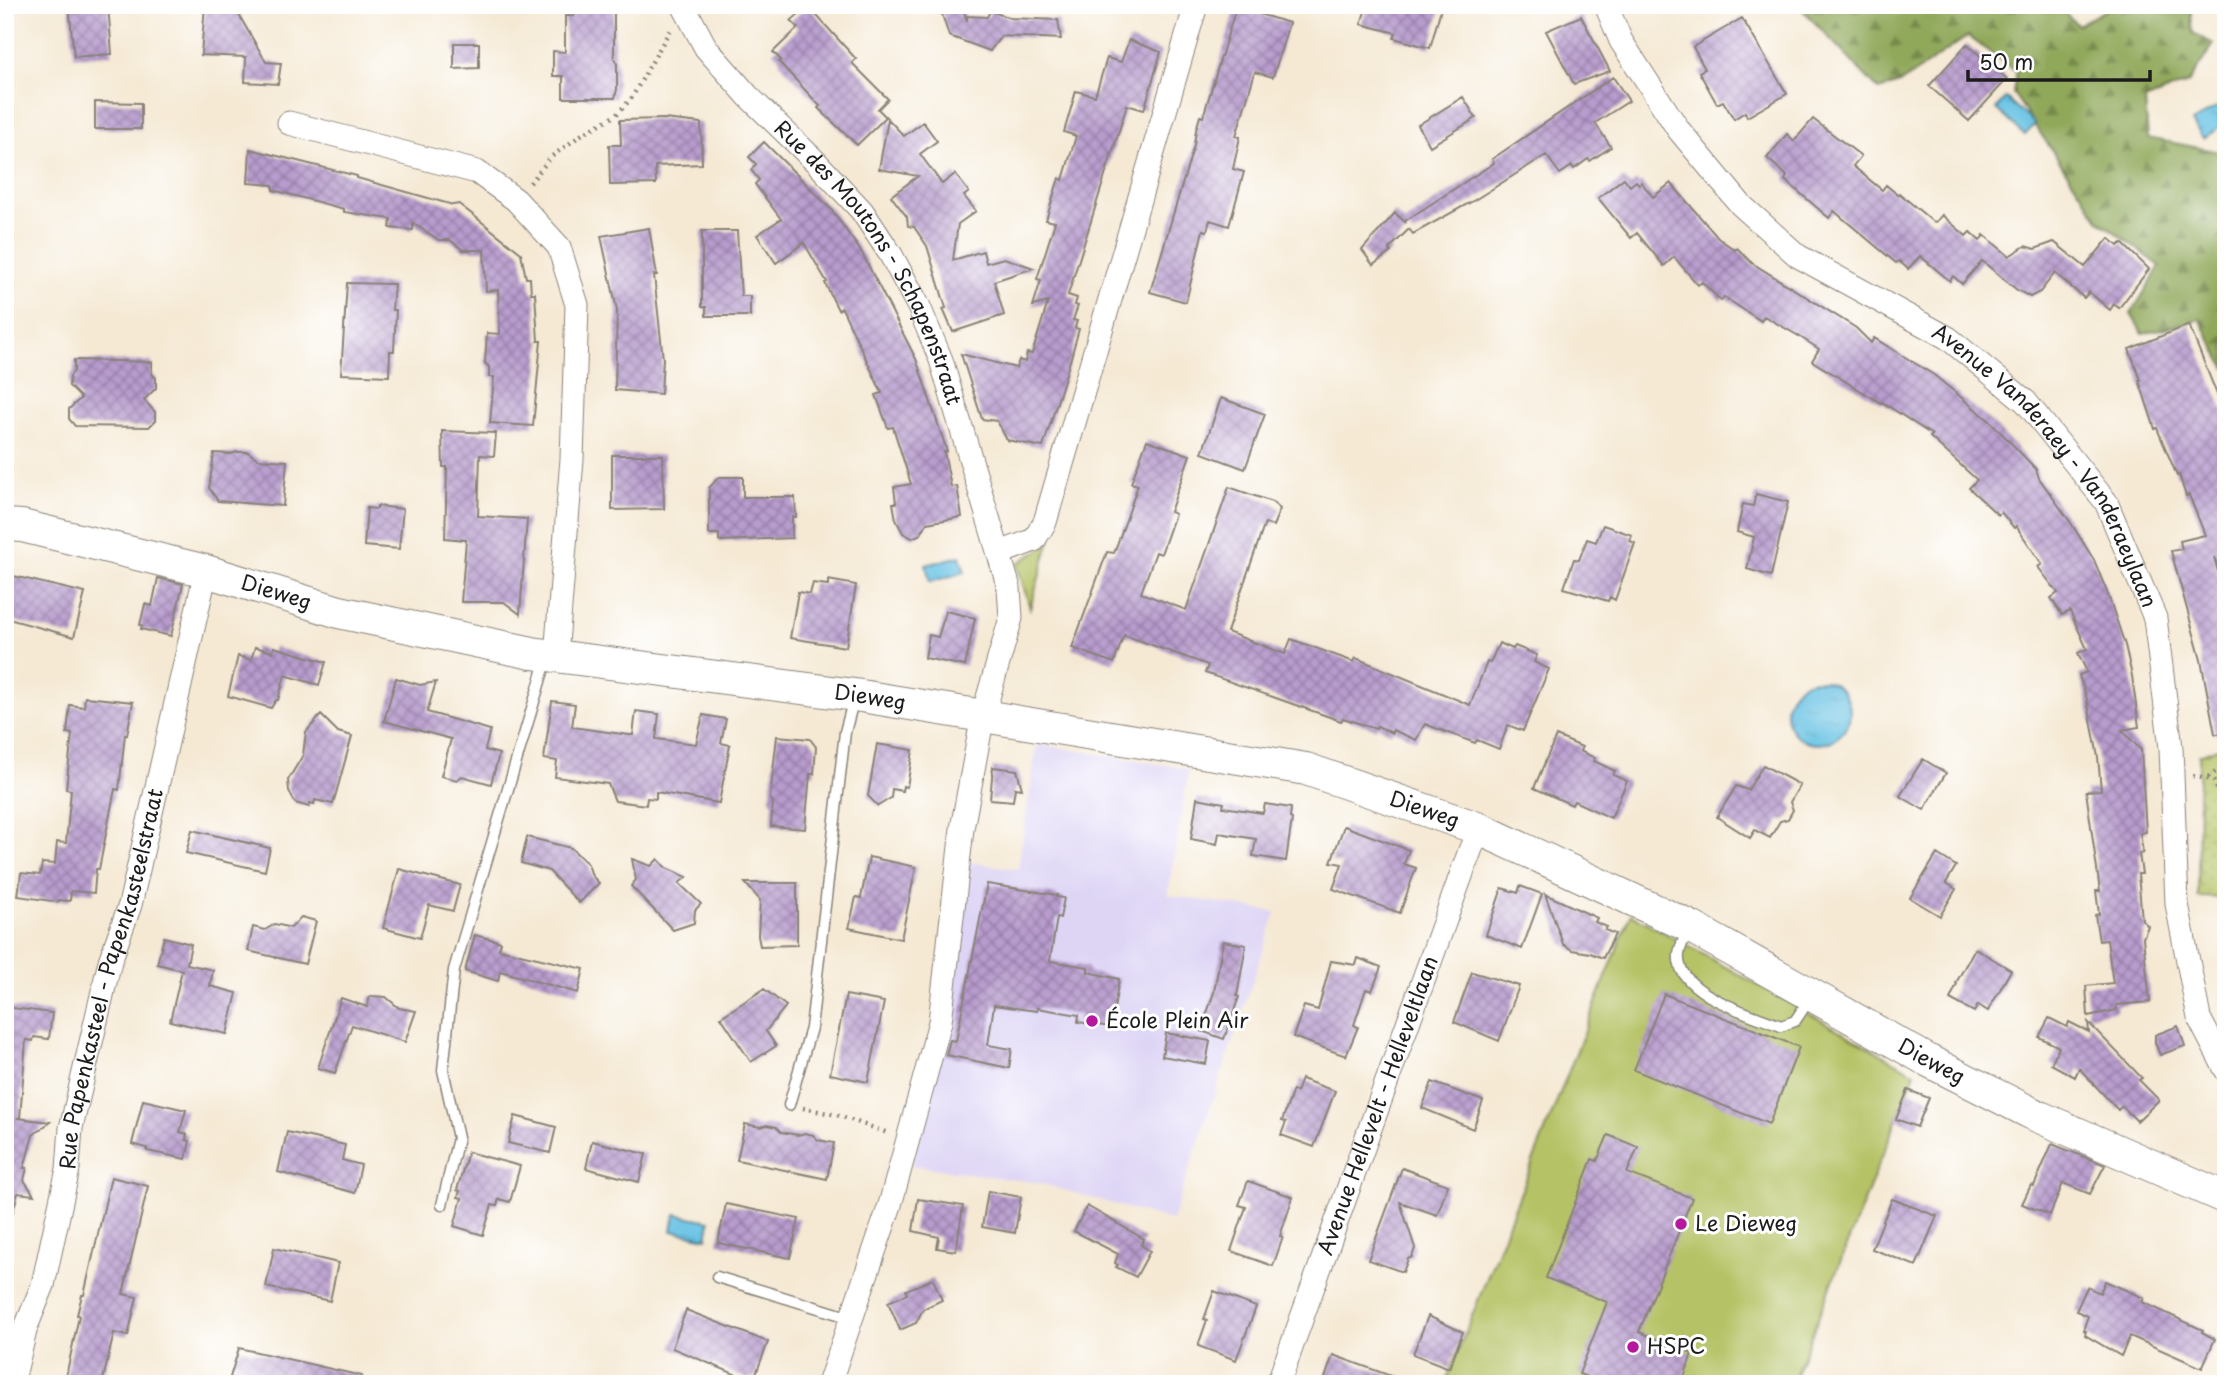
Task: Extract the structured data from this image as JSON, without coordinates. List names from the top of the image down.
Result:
{
  "streets": {
    "street": [
      "Rue des Moutons - Schapenstraat",
      "Avenue Vanderaey - Vanderaeylaan",
      "Dieweg",
      "Rue Papenkasteel - Papenkasteelstraat",
      "Avenue Hellevelt - Helleveltlaan"
    ]
  },
  "crossings": [
    ["Rue des Moutons - Schapenstraat", "Dieweg"],
    ["Dieweg", "Rue Papenkasteel - Papenkasteelstraat"],
    ["Dieweg", "Avenue Hellevelt - Helleveltlaan"]
  ],
  "places": ["École Plein Air", "Le Dieweg", "HSPC"],
  "scale_bar": "50 m"
}
